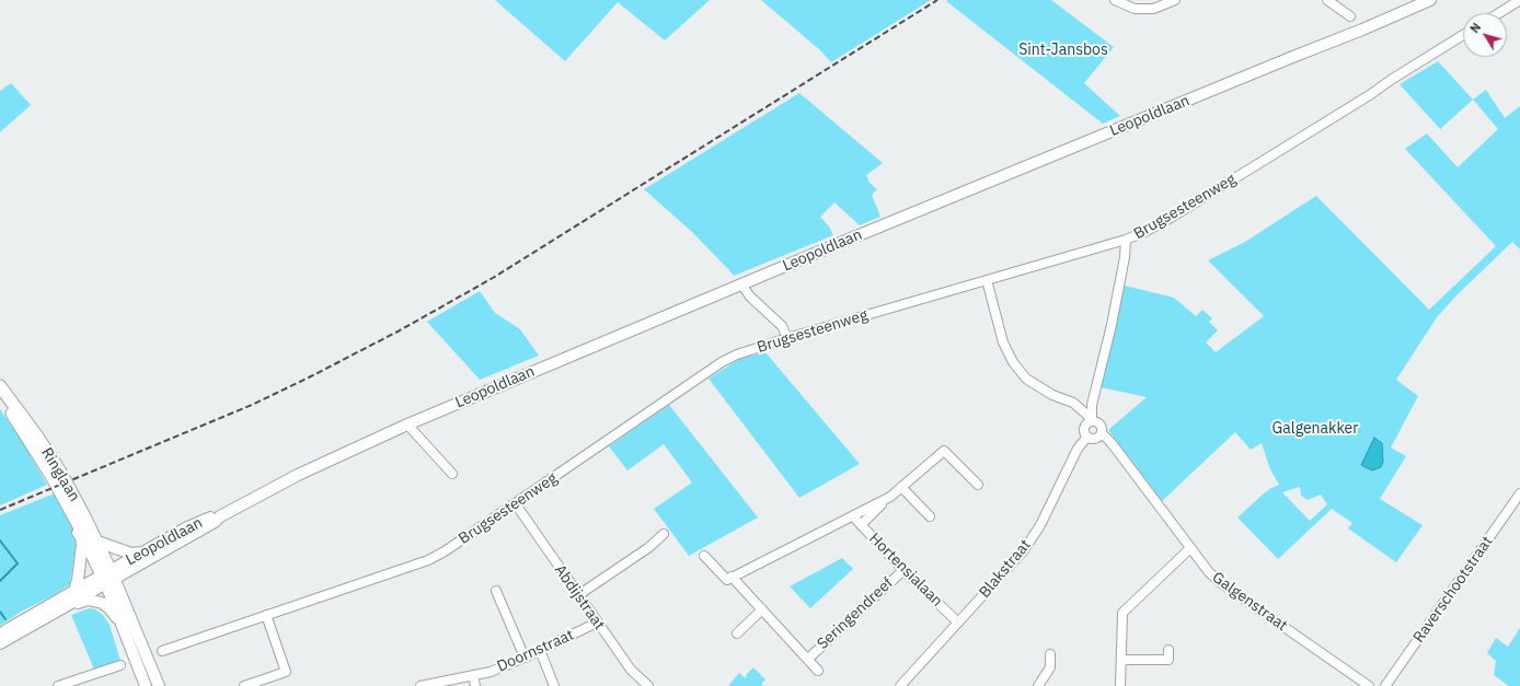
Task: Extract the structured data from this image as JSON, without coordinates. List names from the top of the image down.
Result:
{
  "streets": {
    "highway": ["Ringlaan"],
    "main road": ["Leopoldlaan"],
    "street": [
      "Brugsesteenweg",
      "Blakstraat",
      "Hortensialaan",
      "Raverschootstraat",
      "Abdijstraat",
      "Galgenstraat",
      "Seringendreef",
      "Doornstraat"
    ]
  },
  "crossings": [
    ["Leopoldlaan", "Ringlaan"],
    ["Brugsesteenweg", "Abdijstraat"],
    ["Blakstraat", "Hortensialaan"],
    ["Blakstraat", "Galgenstraat"],
    ["Hortensialaan", "Seringendreef"],
    ["Abdijstraat", "Doornstraat"]
  ],
  "parks": ["Sint-Jansbos", "Galgenakker"],
  "north": "top left"
}
